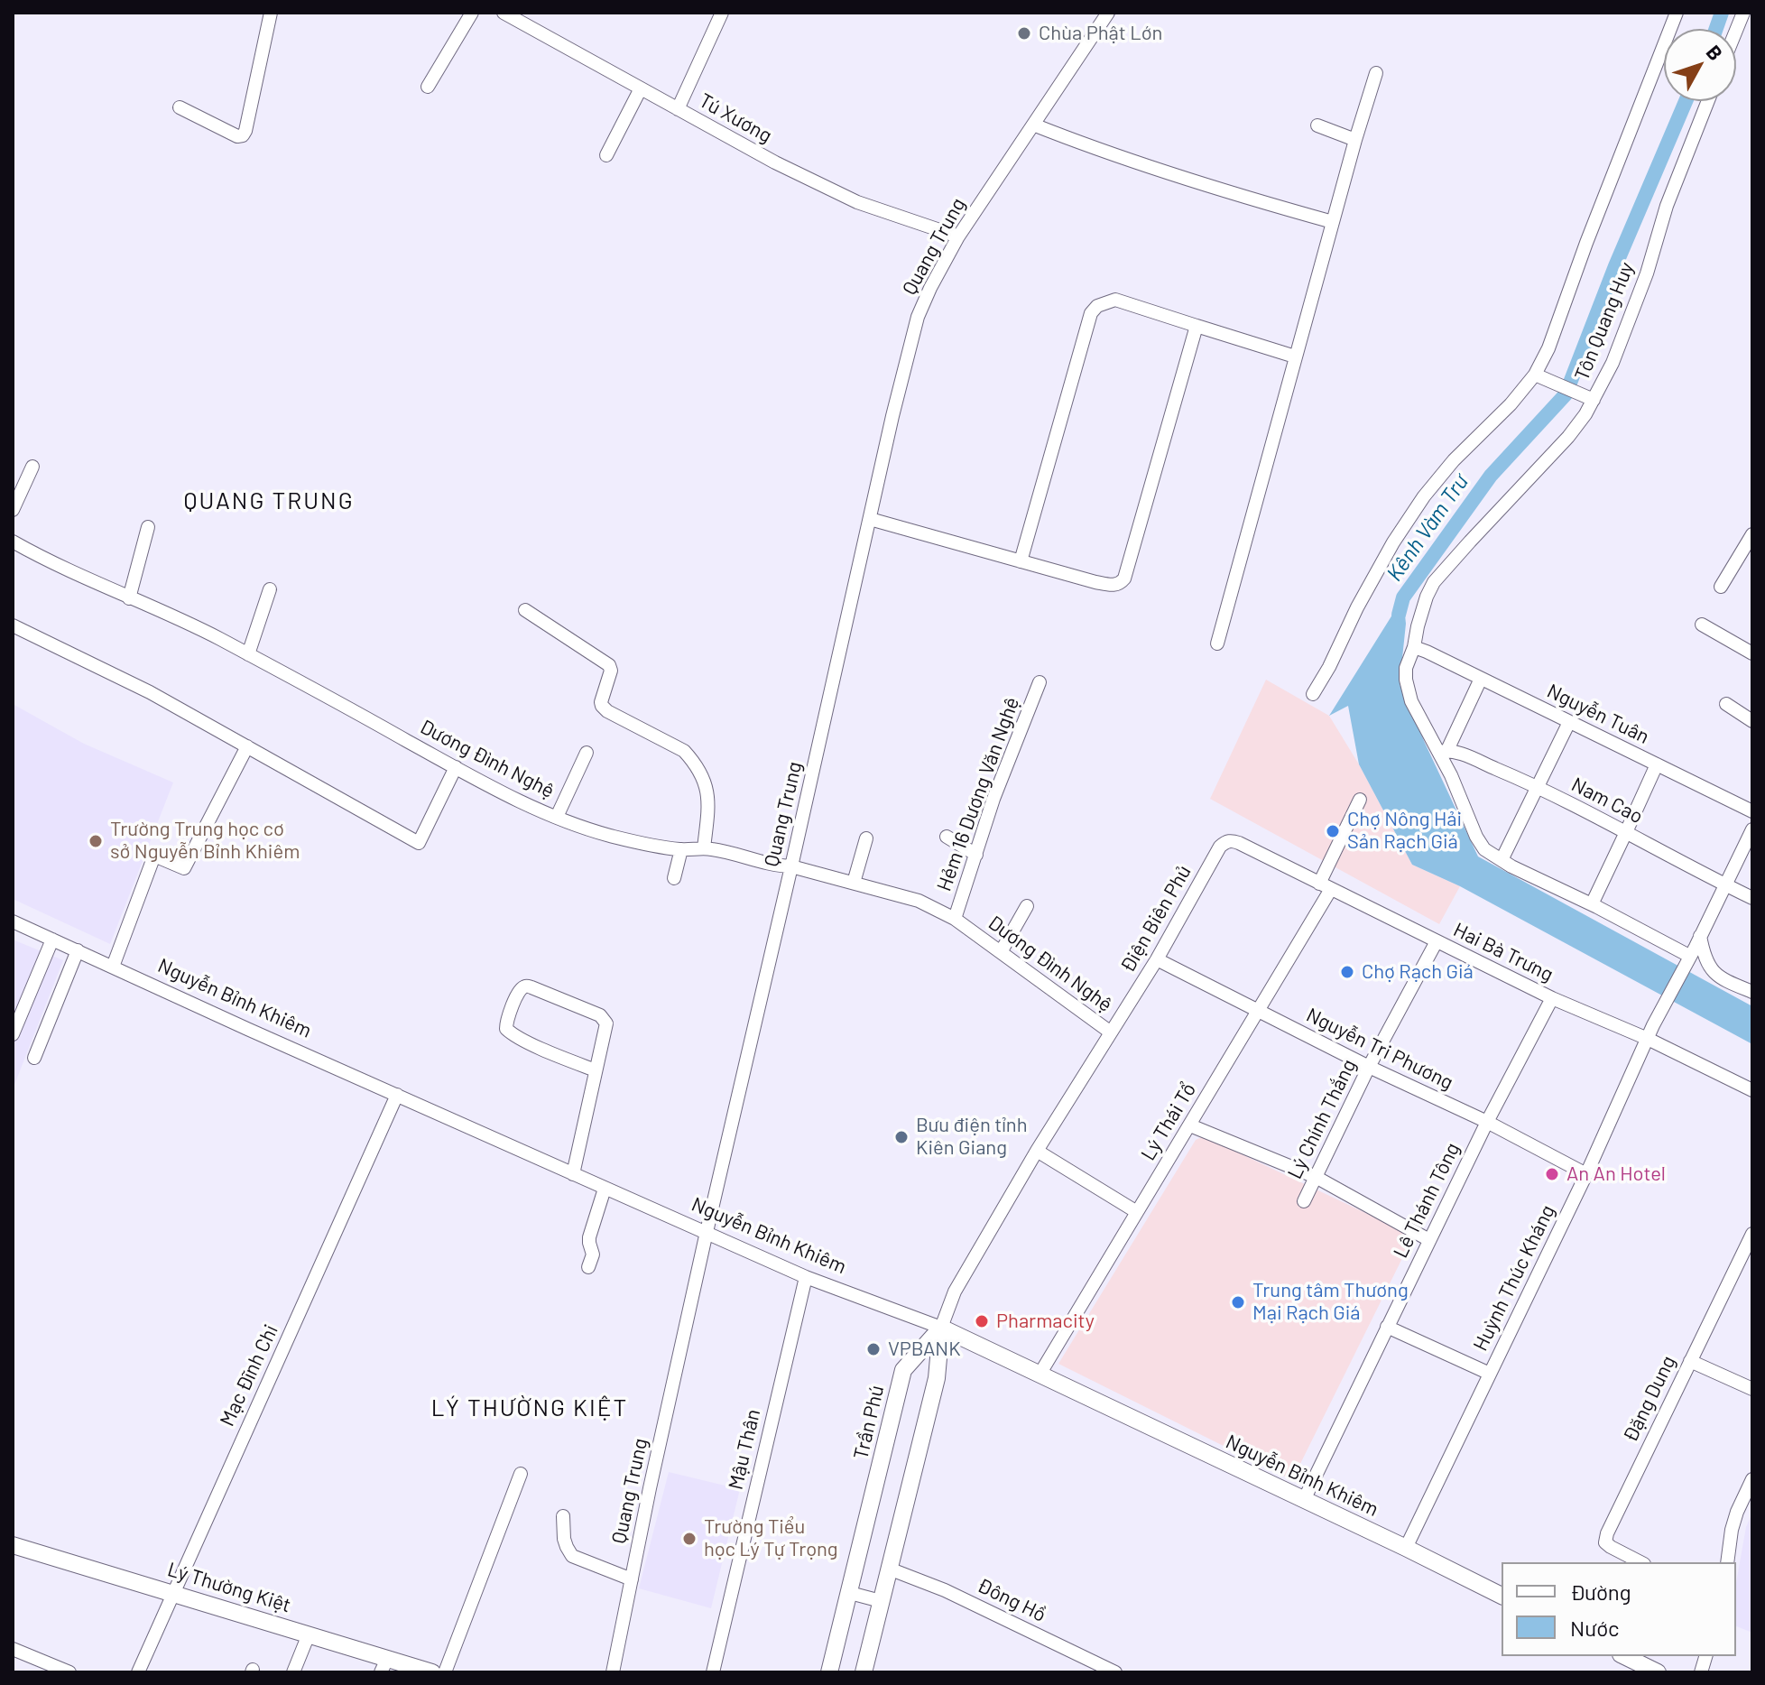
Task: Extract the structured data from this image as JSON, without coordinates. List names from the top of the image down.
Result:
{
  "streets": {
    "main road": ["Nguyễn Bỉnh Khiêm", "Trần Phú", "Lý Thường Kiệt"],
    "street": [
      "Tú Xương",
      "Quang Trung",
      "Tôn Quang Huy",
      "Nguyễn Tuân",
      "Dương Đình Nghệ",
      "Hẻm 16 Dương Văn Nghệ",
      "Nam Cao",
      "Điện Biên Phủ",
      "Hai Bà Trưng",
      "Nguyễn Tri Phương",
      "Lý Chính Thắng",
      "Lý Thái Tổ",
      "Lê Thánh Tông",
      "Huỳnh Thúc Kháng",
      "Mạc Đĩnh Chi",
      "Đặng Dung",
      "Mậu Thân",
      "Đông Hồ"
    ]
  },
  "crossings": [
    ["Tú Xương", "Quang Trung"],
    ["Quang Trung", "Dương Đình Nghệ"],
    ["Quang Trung", "Nguyễn Bỉnh Khiêm"],
    ["Tôn Quang Huy", "Nguyễn Tuân"],
    ["Tôn Quang Huy", "Nam Cao"],
    ["Tôn Quang Huy", "Huỳnh Thúc Kháng"],
    ["Dương Đình Nghệ", "Hẻm 16 Dương Văn Nghệ"],
    ["Dương Đình Nghệ", "Điện Biên Phủ"],
    ["Nam Cao", "Huỳnh Thúc Kháng"],
    ["Điện Biên Phủ", "Hai Bà Trưng"],
    ["Điện Biên Phủ", "Nguyễn Bỉnh Khiêm"],
    ["Điện Biên Phủ", "Nguyễn Tri Phương"],
    ["Điện Biên Phủ", "Trần Phú"],
    ["Hai Bà Trưng", "Lý Chính Thắng"],
    ["Hai Bà Trưng", "Lý Thái Tổ"],
    ["Hai Bà Trưng", "Lê Thánh Tông"],
    ["Hai Bà Trưng", "Huỳnh Thúc Kháng"],
    ["Nguyễn Bỉnh Khiêm", "Lý Thái Tổ"],
    ["Nguyễn Bỉnh Khiêm", "Lê Thánh Tông"],
    ["Nguyễn Bỉnh Khiêm", "Huỳnh Thúc Kháng"],
    ["Nguyễn Bỉnh Khiêm", "Mạc Đĩnh Chi"],
    ["Nguyễn Bỉnh Khiêm", "Trần Phú"],
    ["Nguyễn Bỉnh Khiêm", "Mậu Thân"],
    ["Nguyễn Tri Phương", "Lý Chính Thắng"],
    ["Nguyễn Tri Phương", "Lý Thái Tổ"],
    ["Nguyễn Tri Phương", "Lê Thánh Tông"],
    ["Nguyễn Tri Phương", "Huỳnh Thúc Kháng"],
    ["Mạc Đĩnh Chi", "Lý Thường Kiệt"]
  ],
  "districts": ["QUANG TRUNG", "LÝ THƯỜNG KIỆT"],
  "water": ["Kênh Vàm Trư"],
  "places": [
    "Chùa Phật Lớn",
    "Chợ Nông Hải Sản Rạch Giá",
    "Trường Trung học cơ sở Nguyễn Bỉnh Khiêm",
    "Chợ Rạch Giá",
    "Bưu điện tỉnh Kiên Giang",
    "An An Hotel",
    "Trung tâm Thương Mại Rạch Giá",
    "Pharmacity",
    "VPBANK",
    "Trường Tiểu học Lý Tự Trọng"
  ],
  "legend": ["Đường", "Nước"],
  "north": "top right"
}
